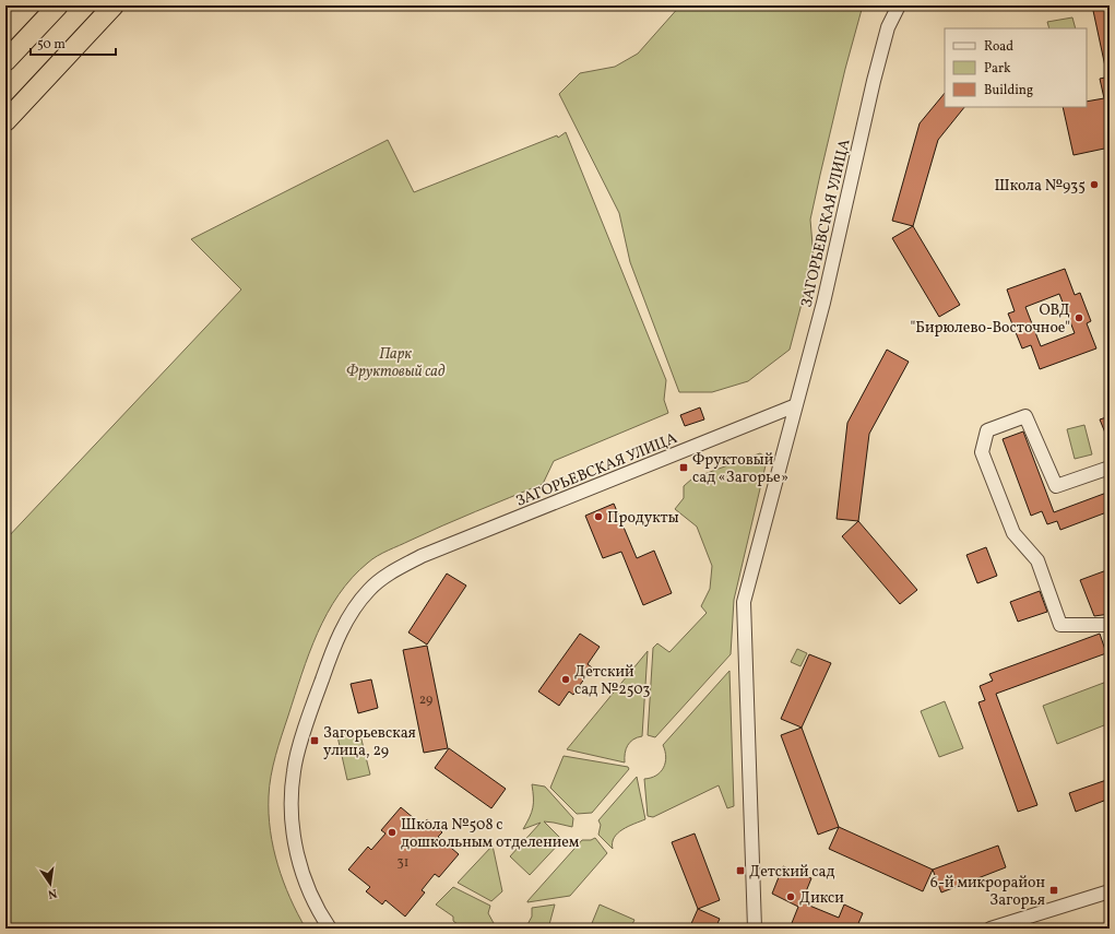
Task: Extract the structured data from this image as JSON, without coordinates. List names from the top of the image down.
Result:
{
  "streets": {
    "street": ["ЗАГОРЬЕВСКАЯ УЛИЦА"]
  },
  "parks": ["Парк Фруктовый сад"],
  "places": {
    "other": [
      "Школа №935",
      "ОВД \"Бирюлево-Восточное\"",
      "Продукты",
      "Детский сад №2503",
      "Школа №508 с дошкольным отделением",
      "Дикси"
    ],
    "transit": [
      "Фруктовый сад «Загорье»",
      "Загорьевская улица, 29",
      "Детский сад",
      "6-й микрорайон Загорья"
    ]
  },
  "house_numbers": ["29", "31"],
  "legend": ["Road", "Park", "Building"],
  "scale_bar": "50 m",
  "north": "bottom"
}
